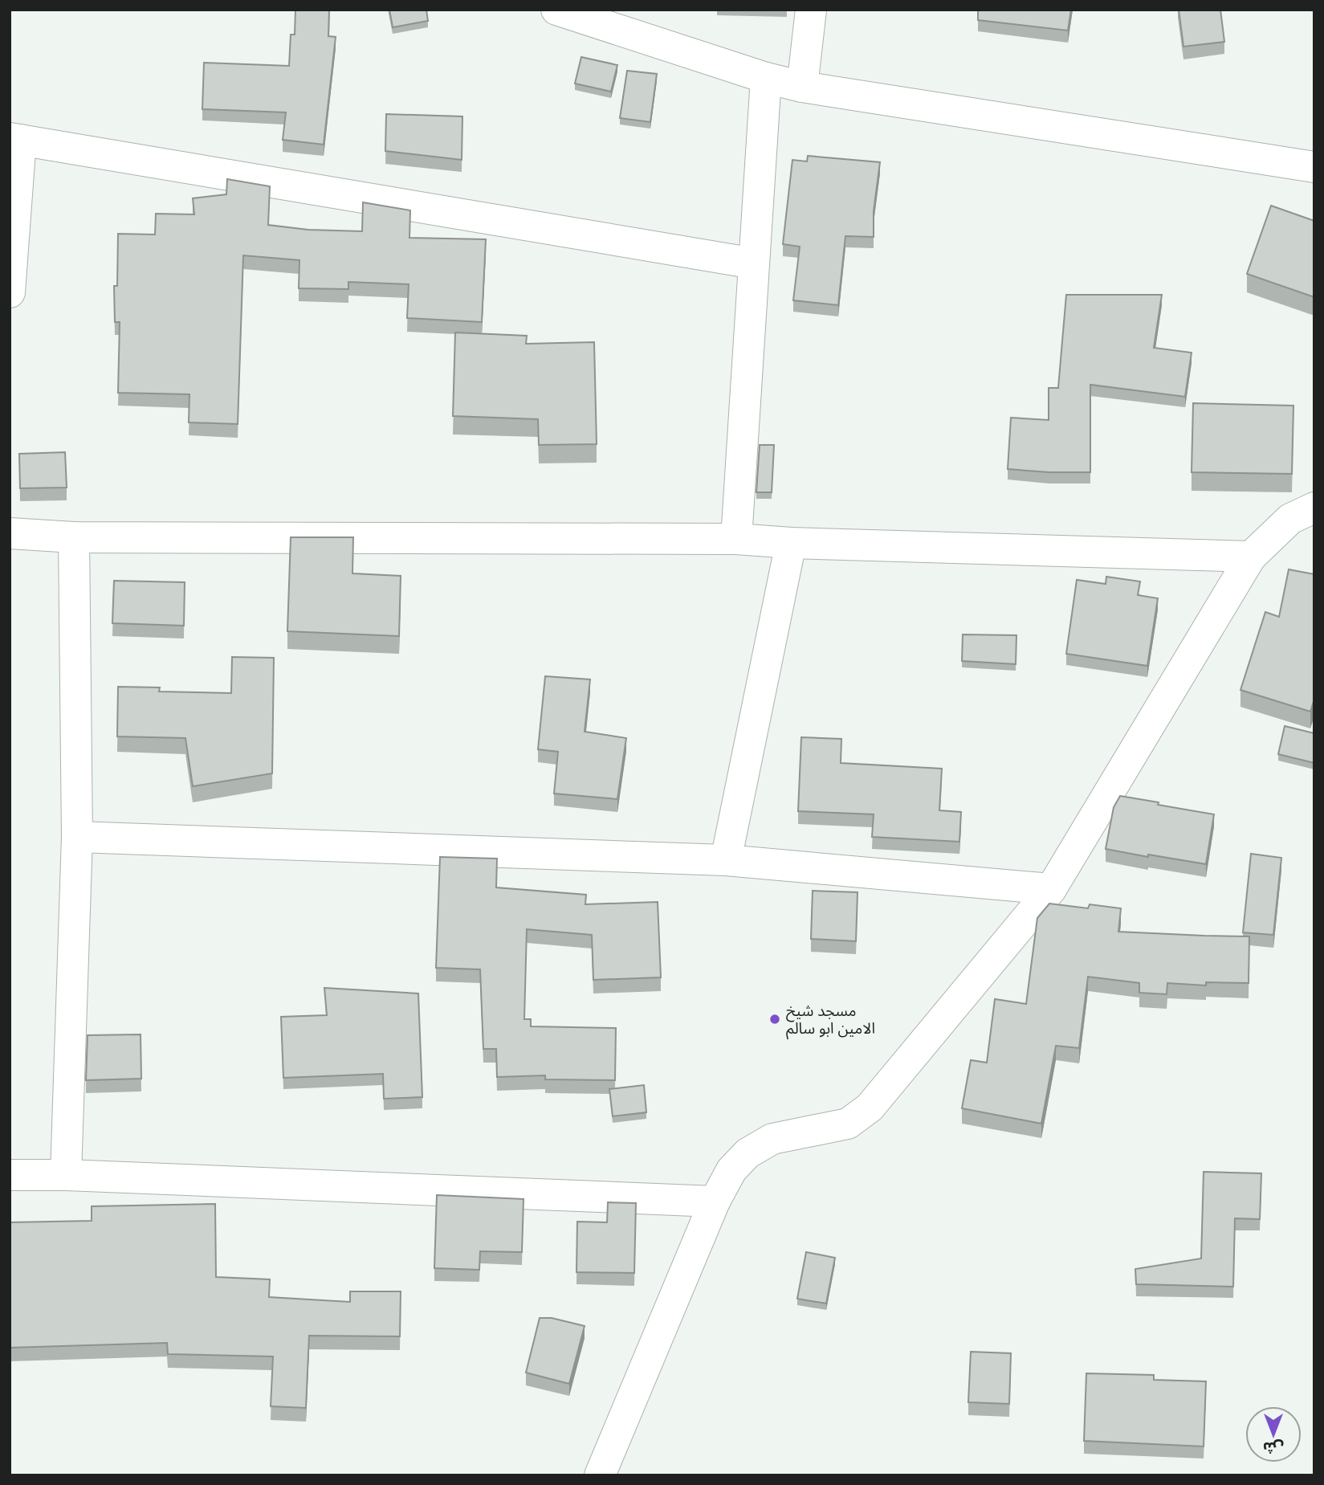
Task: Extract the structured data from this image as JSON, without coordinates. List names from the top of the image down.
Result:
{
  "places": ["مسجد شيخ الامين ابو سالم"],
  "north": "bottom"
}
